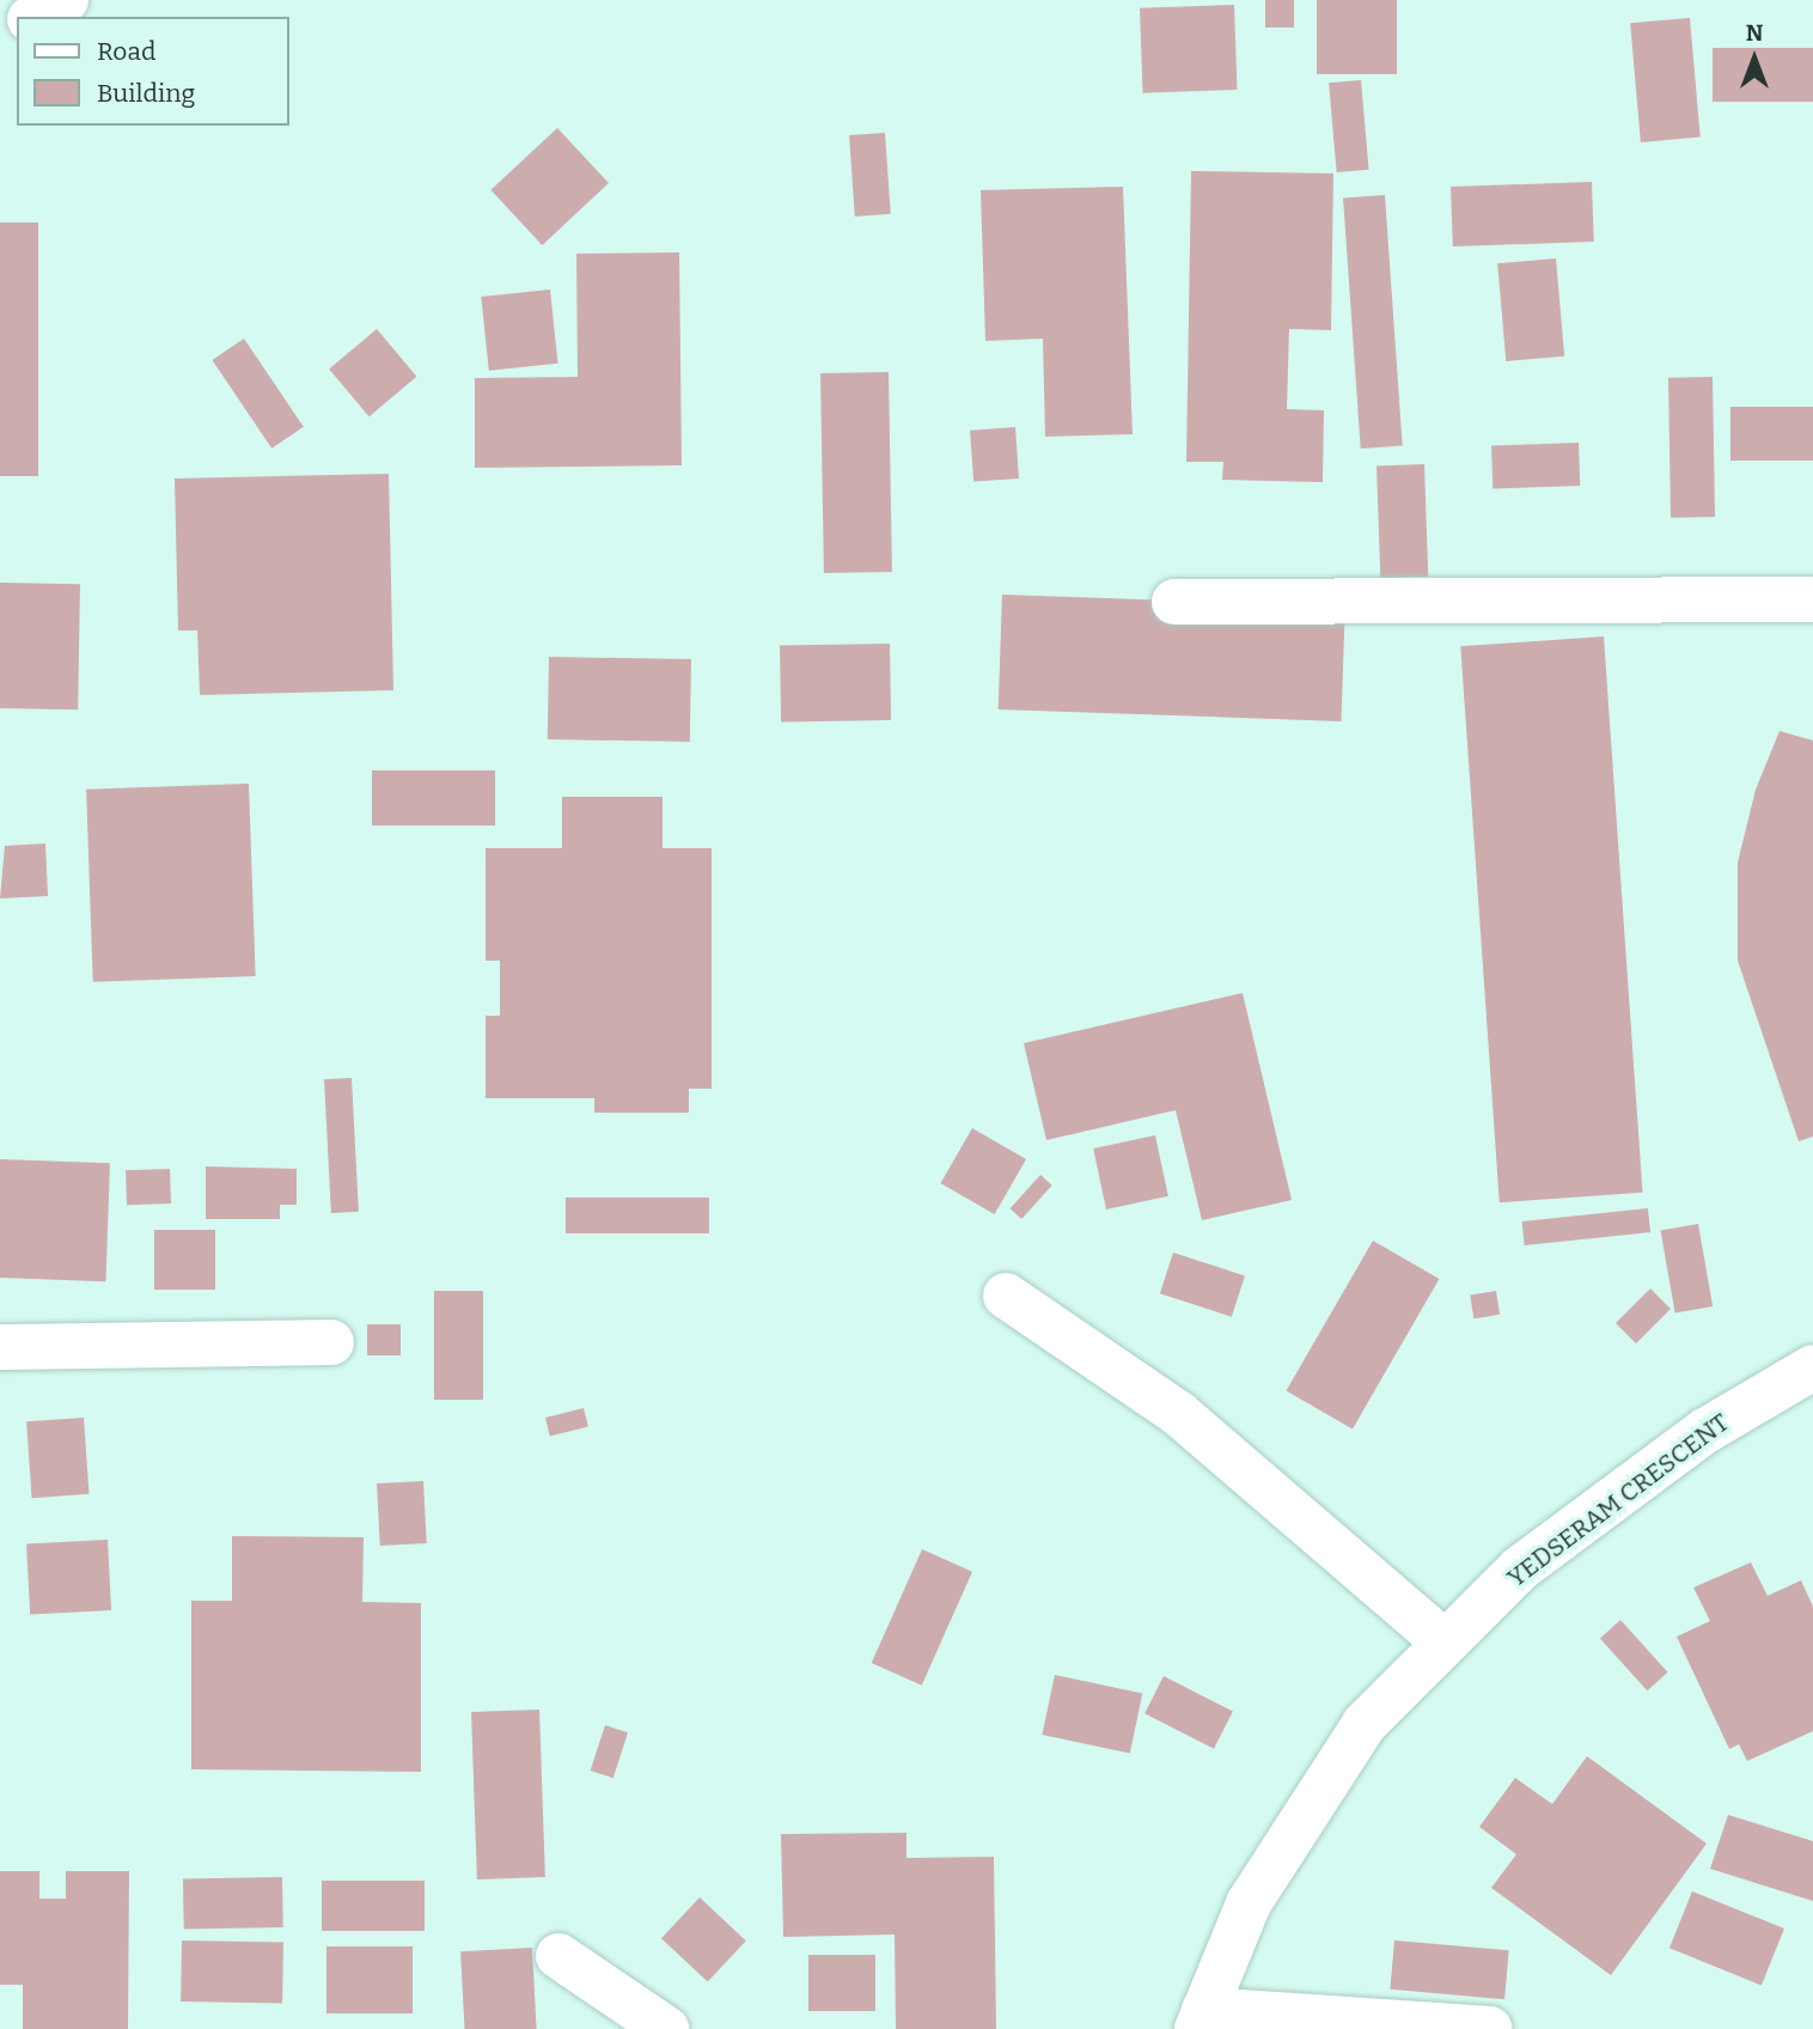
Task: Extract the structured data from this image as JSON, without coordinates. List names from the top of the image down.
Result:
{
  "streets": {
    "street": ["YEDSERAM CRESCENT"]
  },
  "legend": ["Road", "Building"],
  "north": "top"
}
